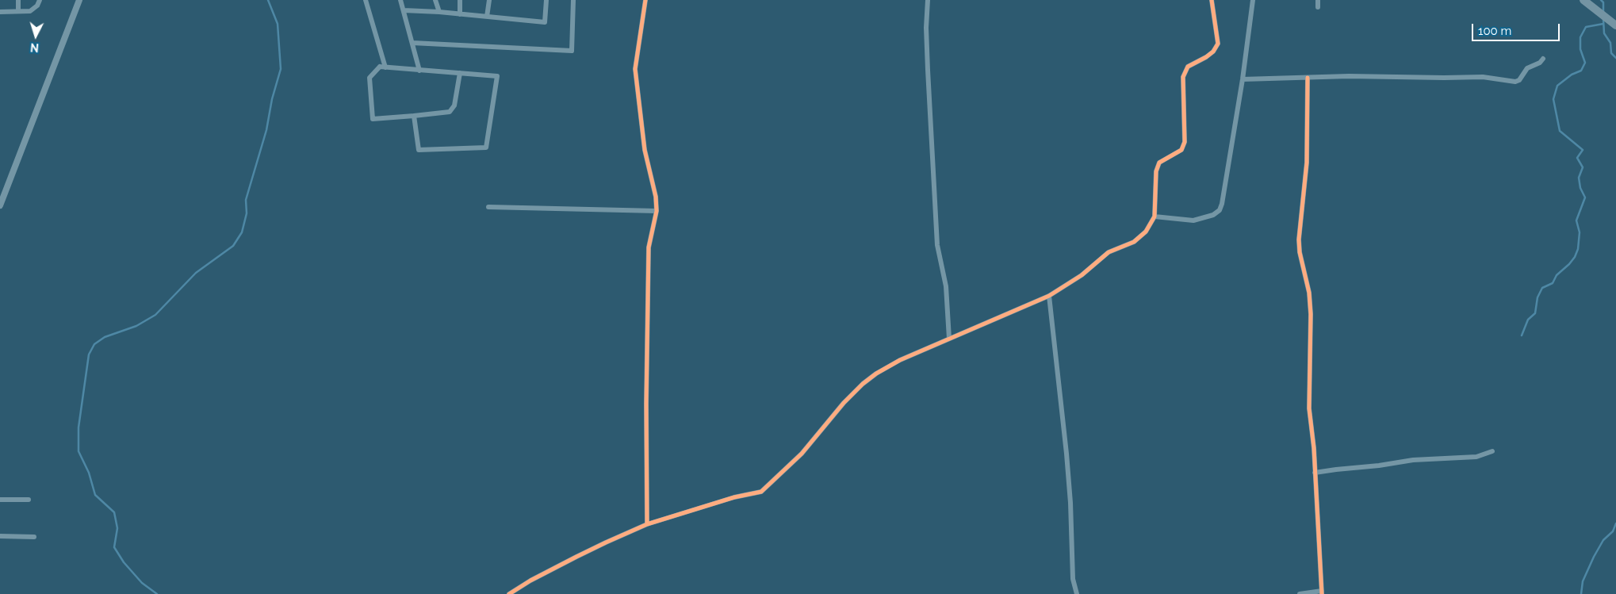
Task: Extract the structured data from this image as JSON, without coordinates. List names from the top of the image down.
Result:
{
  "scale_bar": "100 m",
  "north": "bottom"
}
